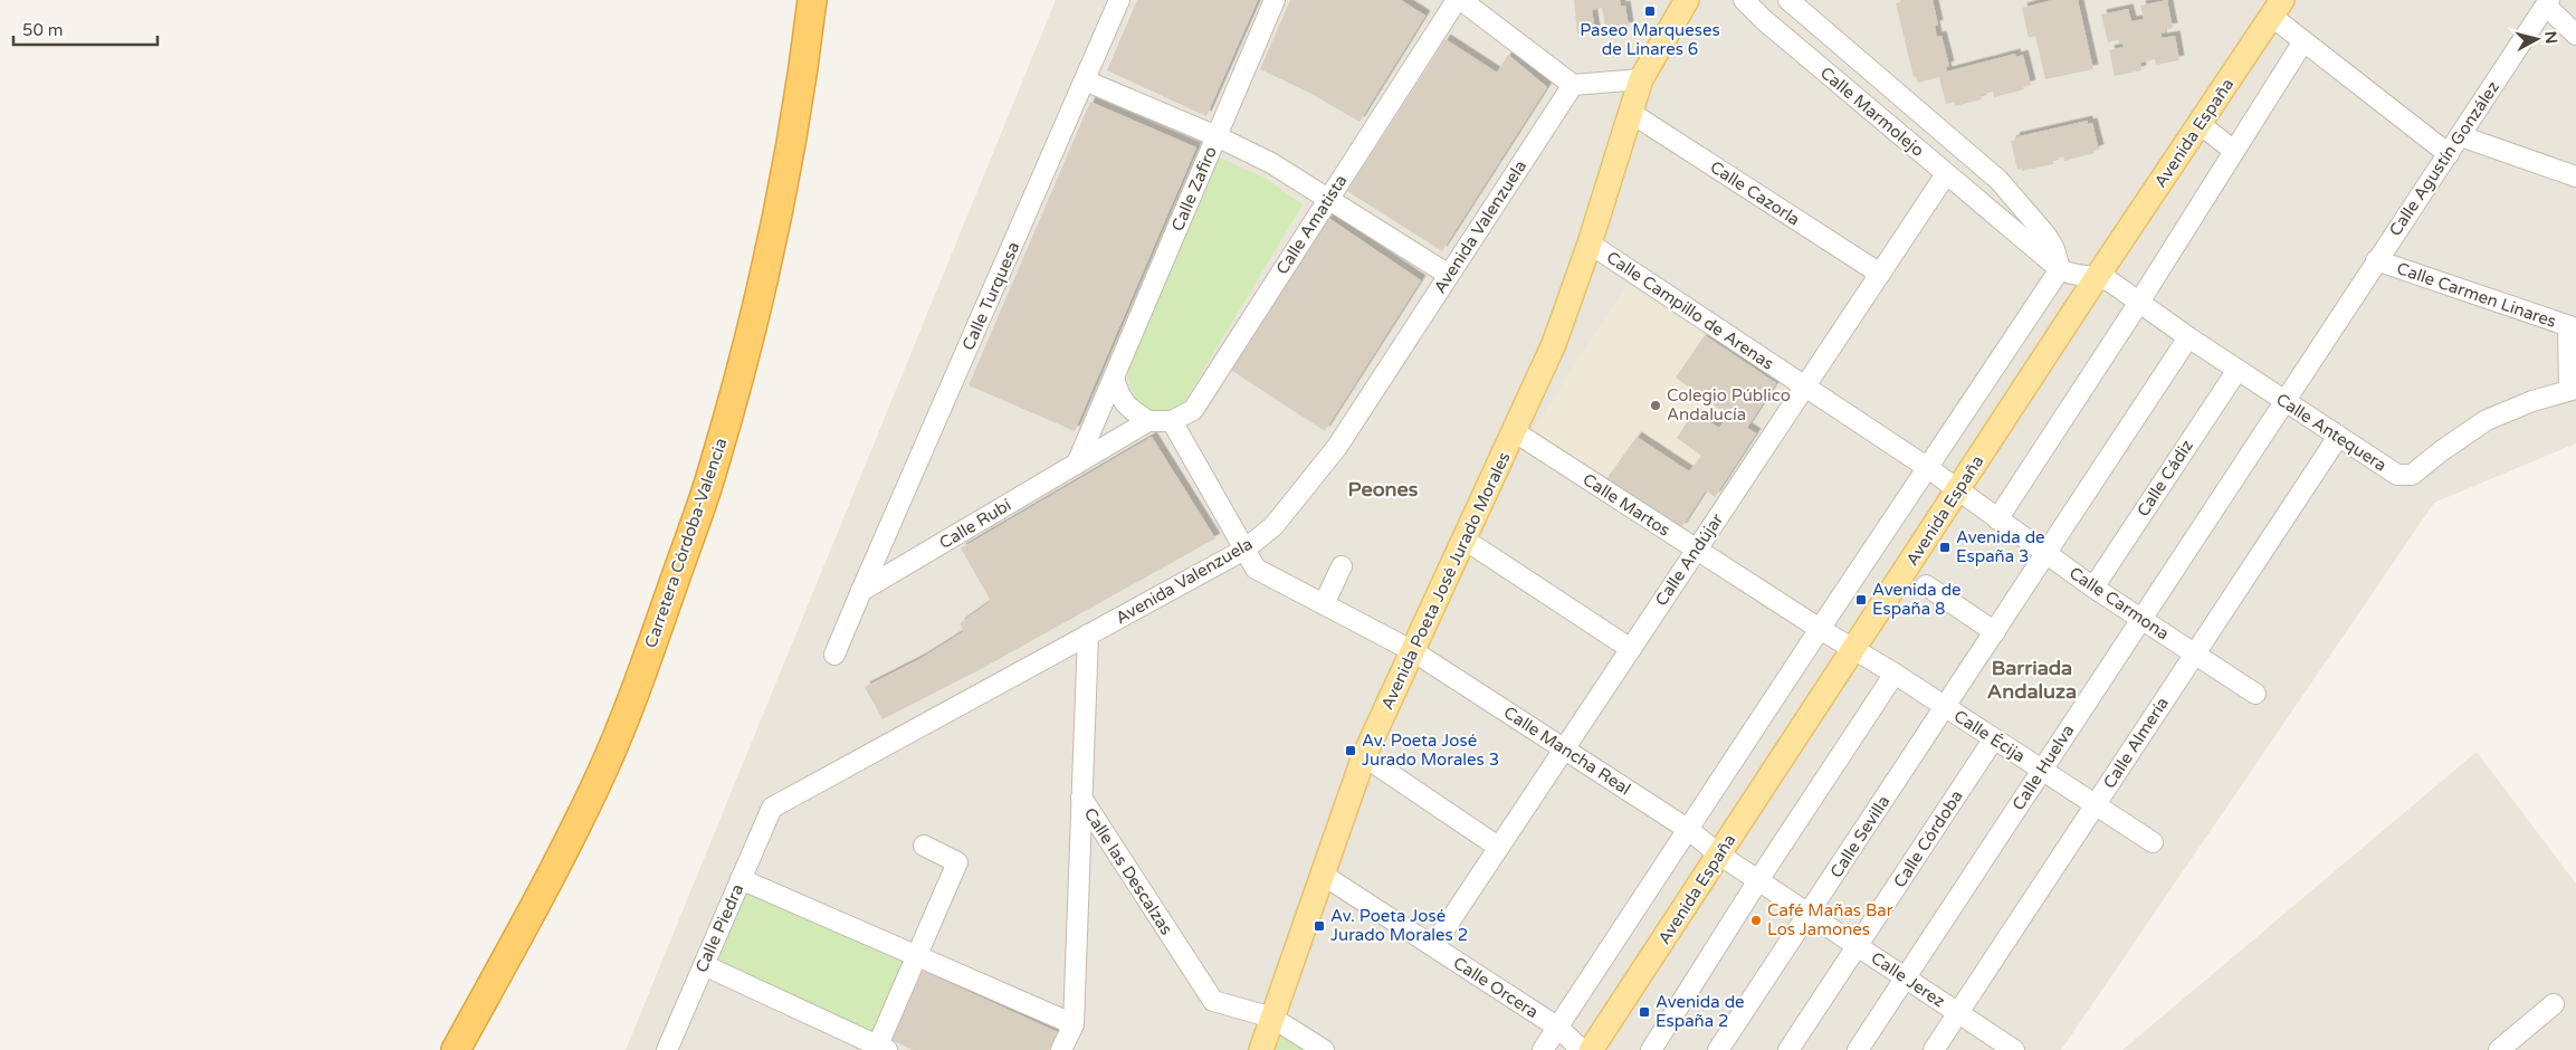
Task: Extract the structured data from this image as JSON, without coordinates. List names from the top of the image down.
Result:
{
  "streets": {
    "highway": ["Carretera Córdoba-Valencia"],
    "main road": ["Avenida España", "Avenida Poeta José Jurado Morales"],
    "street": [
      "Calle Marmolejo",
      "Calle Agustín González",
      "Calle Zafiro",
      "Calle Cazorla",
      "Calle Amatista",
      "Avenida Valenzuela",
      "Calle Carmen Linares",
      "Calle Turquesa",
      "Calle Campillo de Arenas",
      "Calle Antequera",
      "Calle Cádiz",
      "Calle Martos",
      "Calle Rubí",
      "Calle Andújar",
      "Calle Carmona",
      "Calle Écija",
      "Calle Almería",
      "Calle Mancha Real",
      "Calle Huelva",
      "Calle Sevilla",
      "Calle Córdoba",
      "Calle las Descalzas",
      "Calle Piedra",
      "Calle Jerez",
      "Calle Orcera"
    ]
  },
  "crossings": [
    ["Calle Marmolejo", "Avenida España"],
    ["Calle Marmolejo", "Calle Antequera"],
    ["Calle Marmolejo", "Calle Andújar"],
    ["Avenida España", "Calle Campillo de Arenas"],
    ["Avenida España", "Calle Antequera"],
    ["Avenida España", "Calle Martos"],
    ["Avenida España", "Calle Carmona"],
    ["Avenida España", "Calle Écija"],
    ["Avenida España", "Calle Mancha Real"],
    ["Avenida España", "Calle Jerez"],
    ["Calle Agustín González", "Calle Carmen Linares"],
    ["Calle Agustín González", "Calle Antequera"],
    ["Calle Agustín González", "Calle Huelva"],
    ["Calle Zafiro", "Calle Rubí"],
    ["Calle Cazorla", "Calle Andújar"],
    ["Calle Cazorla", "Avenida Poeta José Jurado Morales"],
    ["Calle Amatista", "Calle Mancha Real"],
    ["Avenida Valenzuela", "Calle Mancha Real"],
    ["Avenida Valenzuela", "Calle las Descalzas"],
    ["Avenida Valenzuela", "Calle Piedra"],
    ["Calle Turquesa", "Calle Rubí"],
    ["Calle Campillo de Arenas", "Calle Andújar"],
    ["Calle Campillo de Arenas", "Avenida Poeta José Jurado Morales"],
    ["Calle Campillo de Arenas", "Calle Carmona"],
    ["Calle Antequera", "Calle Cádiz"],
    ["Calle Antequera", "Calle Almería"],
    ["Calle Antequera", "Calle Huelva"],
    ["Calle Antequera", "Calle Sevilla"],
    ["Calle Cádiz", "Calle Carmona"],
    ["Calle Martos", "Calle Andújar"],
    ["Calle Martos", "Avenida Poeta José Jurado Morales"],
    ["Calle Martos", "Calle Écija"],
    ["Calle Andújar", "Calle Mancha Real"],
    ["Calle Andújar", "Calle Orcera"],
    ["Avenida Poeta José Jurado Morales", "Calle Mancha Real"],
    ["Avenida Poeta José Jurado Morales", "Calle las Descalzas"],
    ["Avenida Poeta José Jurado Morales", "Calle Orcera"],
    ["Calle Carmona", "Calle Almería"],
    ["Calle Carmona", "Calle Huelva"],
    ["Calle Carmona", "Calle Sevilla"],
    ["Calle Écija", "Calle Almería"],
    ["Calle Écija", "Calle Huelva"],
    ["Calle Écija", "Calle Sevilla"],
    ["Calle Écija", "Calle Córdoba"],
    ["Calle Almería", "Calle Jerez"],
    ["Calle Mancha Real", "Calle Jerez"],
    ["Calle Huelva", "Calle Jerez"],
    ["Calle Sevilla", "Calle Jerez"],
    ["Calle Córdoba", "Calle Jerez"]
  ],
  "districts": ["Peones", "Barriada Andaluza"],
  "places": {
    "transit": [
      "Paseo Marqueses de Linares 6",
      "Avenida de España 3",
      "Avenida de España 8",
      "Av. Poeta José Jurado Morales 3",
      "Av. Poeta José Jurado Morales 2",
      "Avenida de España 2"
    ],
    "other": ["Colegio Público Andalucía", "Café Mañas Bar Los Jamones"]
  },
  "scale_bar": "50 m",
  "north": "right"
}
